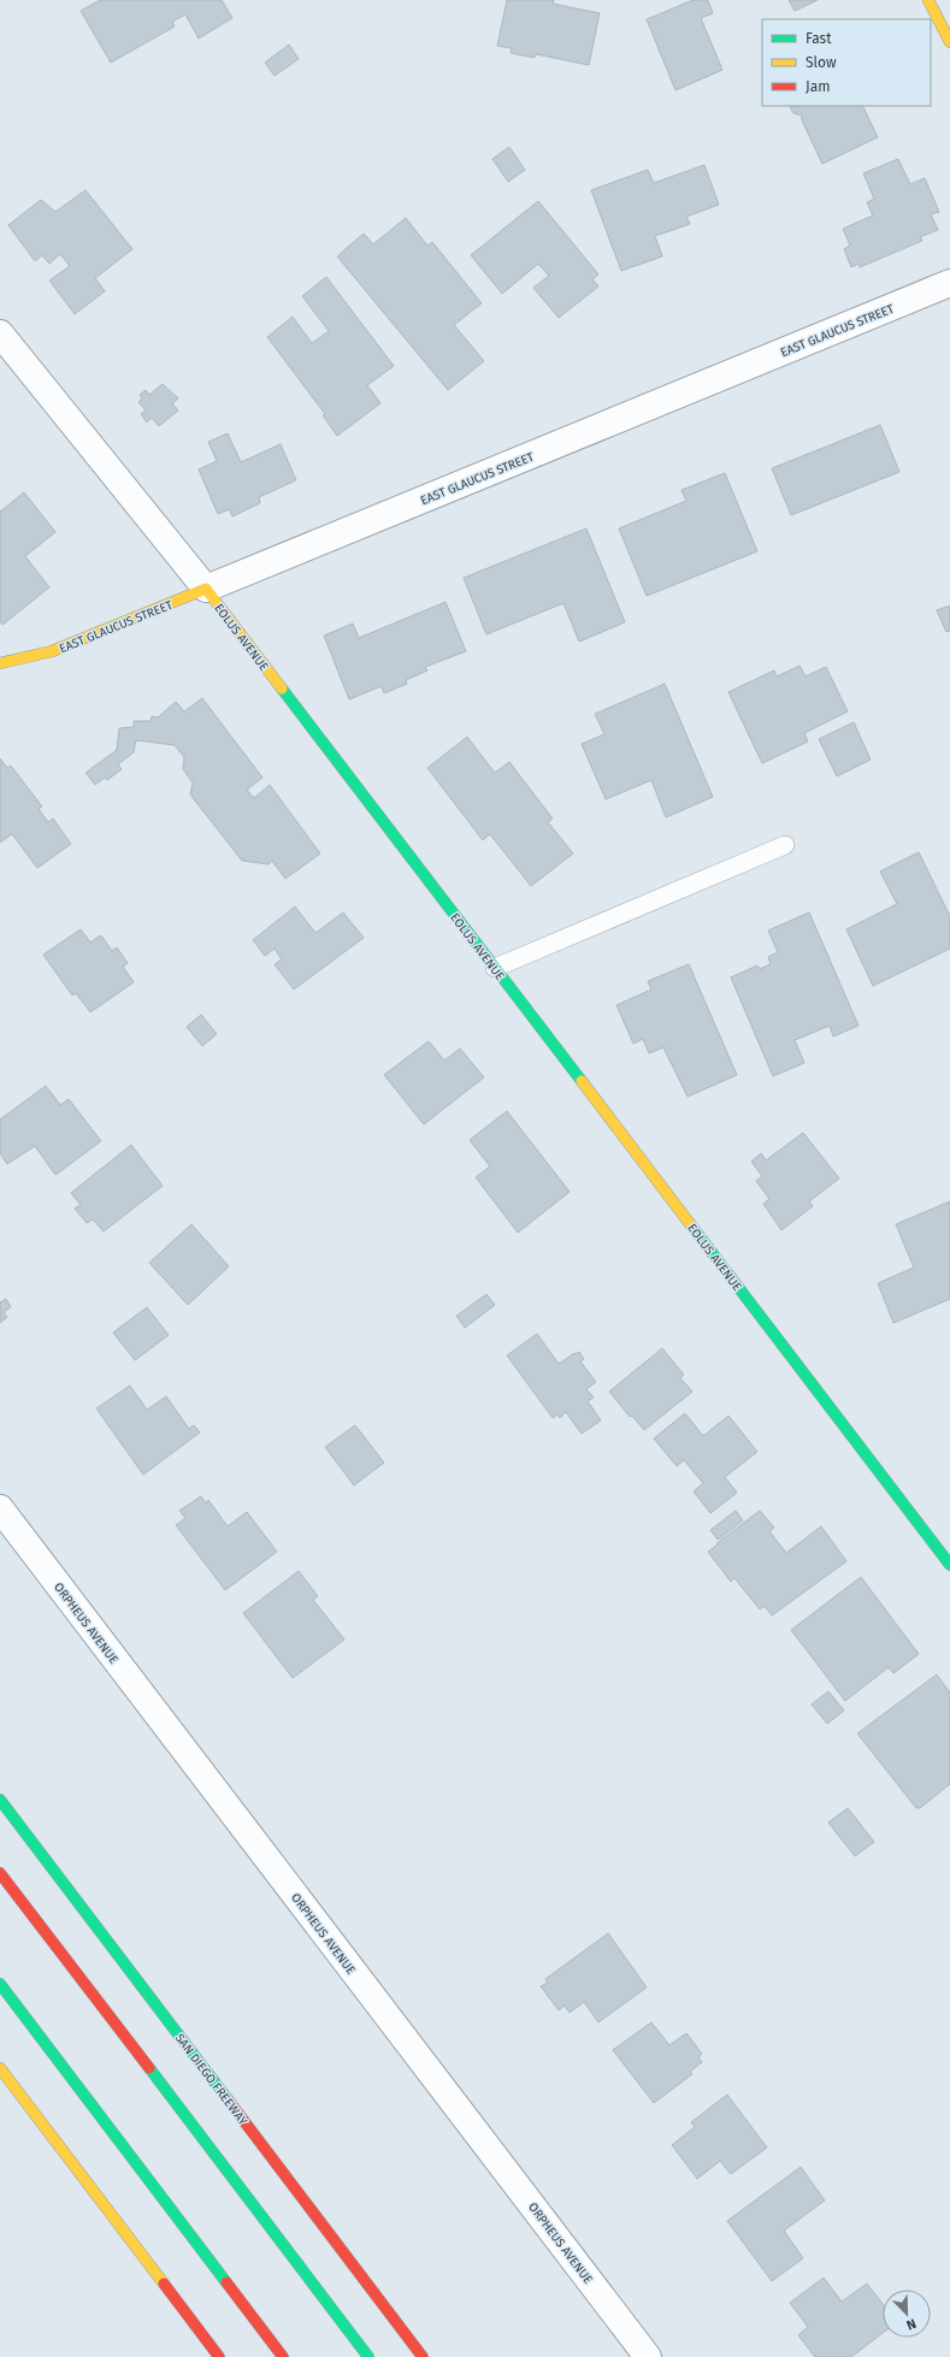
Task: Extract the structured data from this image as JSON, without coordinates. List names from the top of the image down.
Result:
{
  "streets": {
    "main road": ["EAST GLAUCUS STREET", "EOLUS AVENUE", "SAN DIEGO FREEWAY"],
    "street": ["ORPHEUS AVENUE"]
  },
  "crossings": [
    ["EAST GLAUCUS STREET", "EOLUS AVENUE"]
  ],
  "legend": ["Fast", "Slow", "Jam"],
  "north": "bottom right"
}
